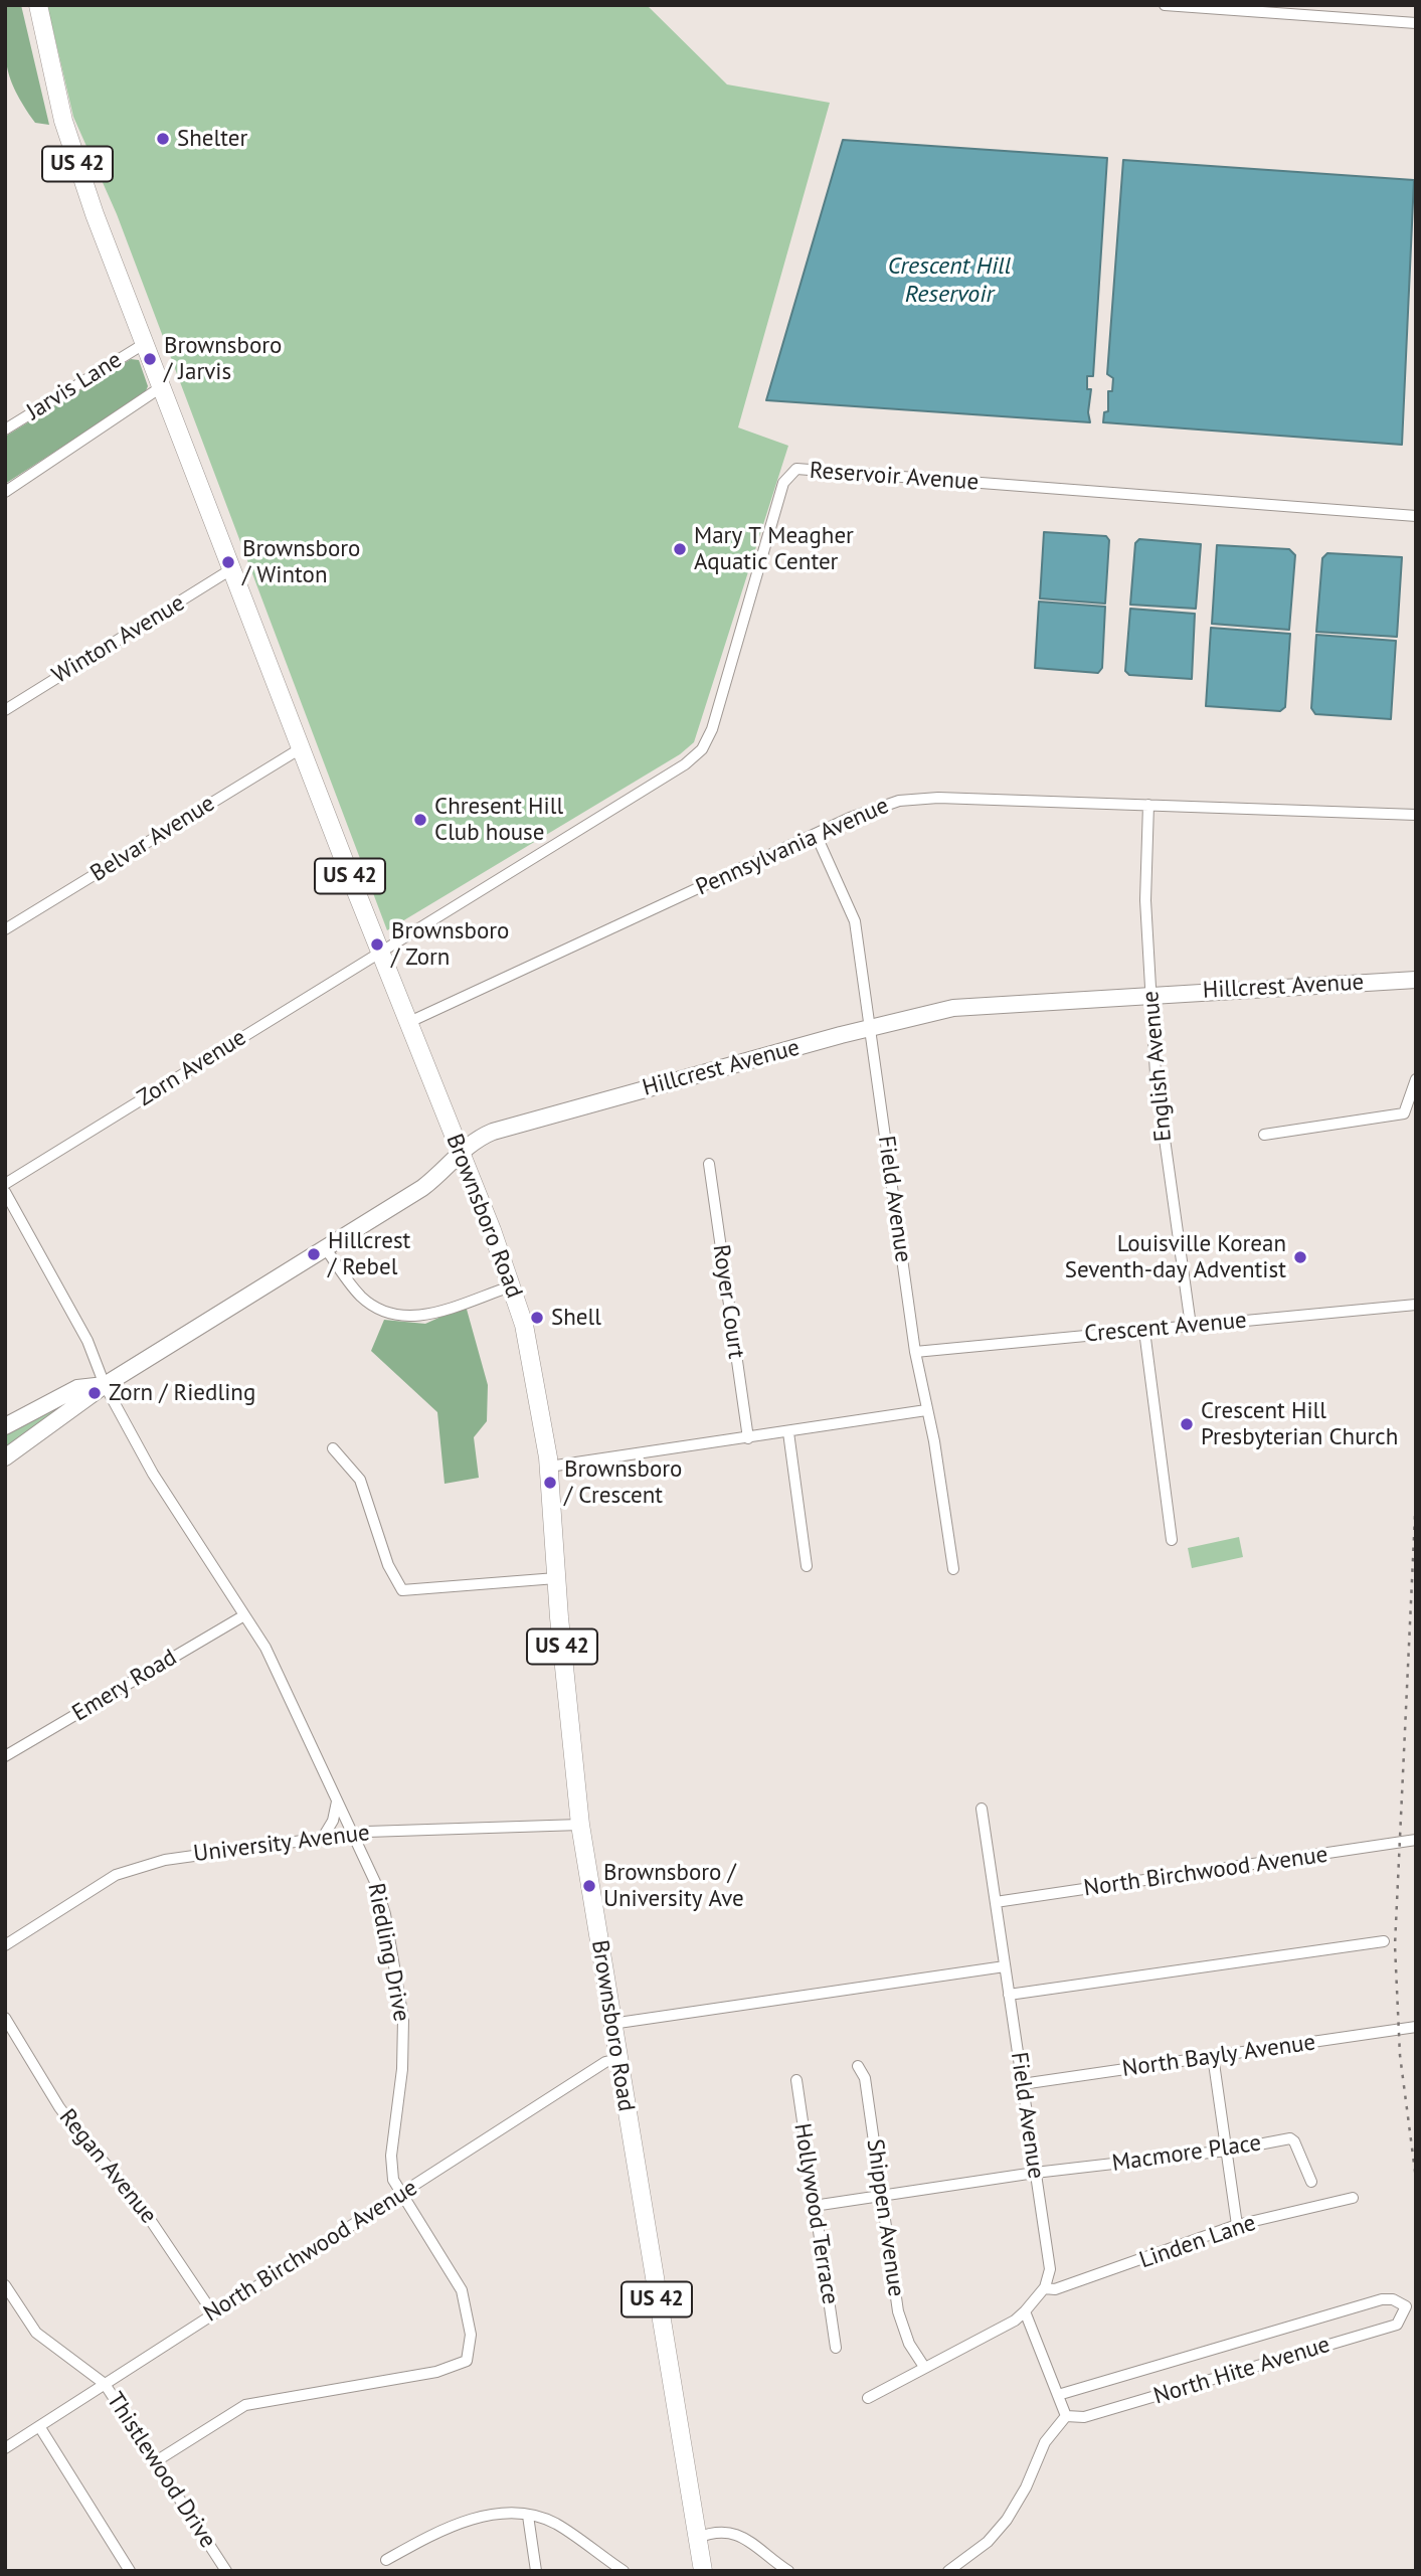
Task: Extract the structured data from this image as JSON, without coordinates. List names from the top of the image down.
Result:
{
  "streets": {
    "main road": ["US 42", "Hillcrest Avenue", "Brownsboro Road"],
    "street": [
      "Jarvis Lane",
      "Reservoir Avenue",
      "Winton Avenue",
      "Belvar Avenue",
      "Pennsylvania Avenue",
      "English Avenue",
      "Zorn Avenue",
      "Field Avenue",
      "Royer Court",
      "Crescent Avenue",
      "Emery Road",
      "University Avenue",
      "North Birchwood Avenue",
      "Riedling Drive",
      "North Bayly Avenue",
      "Macmore Place",
      "Regan Avenue",
      "Hollywood Terrace",
      "Shippen Avenue",
      "Linden Lane",
      "North Hite Avenue",
      "Thistlewood Drive"
    ]
  },
  "crossings": [
    ["Jarvis Lane", "Brownsboro Road"],
    ["Reservoir Avenue", "Zorn Avenue"],
    ["Reservoir Avenue", "Brownsboro Road"],
    ["Winton Avenue", "Brownsboro Road"],
    ["Belvar Avenue", "Brownsboro Road"],
    ["Pennsylvania Avenue", "English Avenue"],
    ["Pennsylvania Avenue", "Field Avenue"],
    ["Pennsylvania Avenue", "Brownsboro Road"],
    ["Hillcrest Avenue", "English Avenue"],
    ["Hillcrest Avenue", "Field Avenue"],
    ["Hillcrest Avenue", "Brownsboro Road"],
    ["Hillcrest Avenue", "Riedling Drive"],
    ["English Avenue", "Crescent Avenue"],
    ["Zorn Avenue", "Brownsboro Road"],
    ["Field Avenue", "Crescent Avenue"],
    ["Field Avenue", "North Birchwood Avenue"],
    ["Field Avenue", "North Bayly Avenue"],
    ["Field Avenue", "Macmore Place"],
    ["Field Avenue", "Linden Lane"],
    ["Brownsboro Road", "University Avenue"],
    ["Brownsboro Road", "North Birchwood Avenue"],
    ["Emery Road", "Riedling Drive"],
    ["University Avenue", "Riedling Drive"],
    ["North Birchwood Avenue", "Riedling Drive"],
    ["North Birchwood Avenue", "Regan Avenue"],
    ["North Birchwood Avenue", "Thistlewood Drive"],
    ["Riedling Drive", "Thistlewood Drive"]
  ],
  "water": ["Crescent Hill Reservoir"],
  "places": [
    "Shelter",
    "Brownsboro / Jarvis",
    "Mary T Meagher Aquatic Center",
    "Brownsboro / Winton",
    "Chresent Hill Club house",
    "Brownsboro / Zorn",
    "Hillcrest / Rebel",
    "Louisville Korean Seventh-day Adventist",
    "Shell",
    "Zorn / Riedling",
    "Crescent Hill Presbyterian Church",
    "Brownsboro / Crescent",
    "Brownsboro / University Ave"
  ]
}
